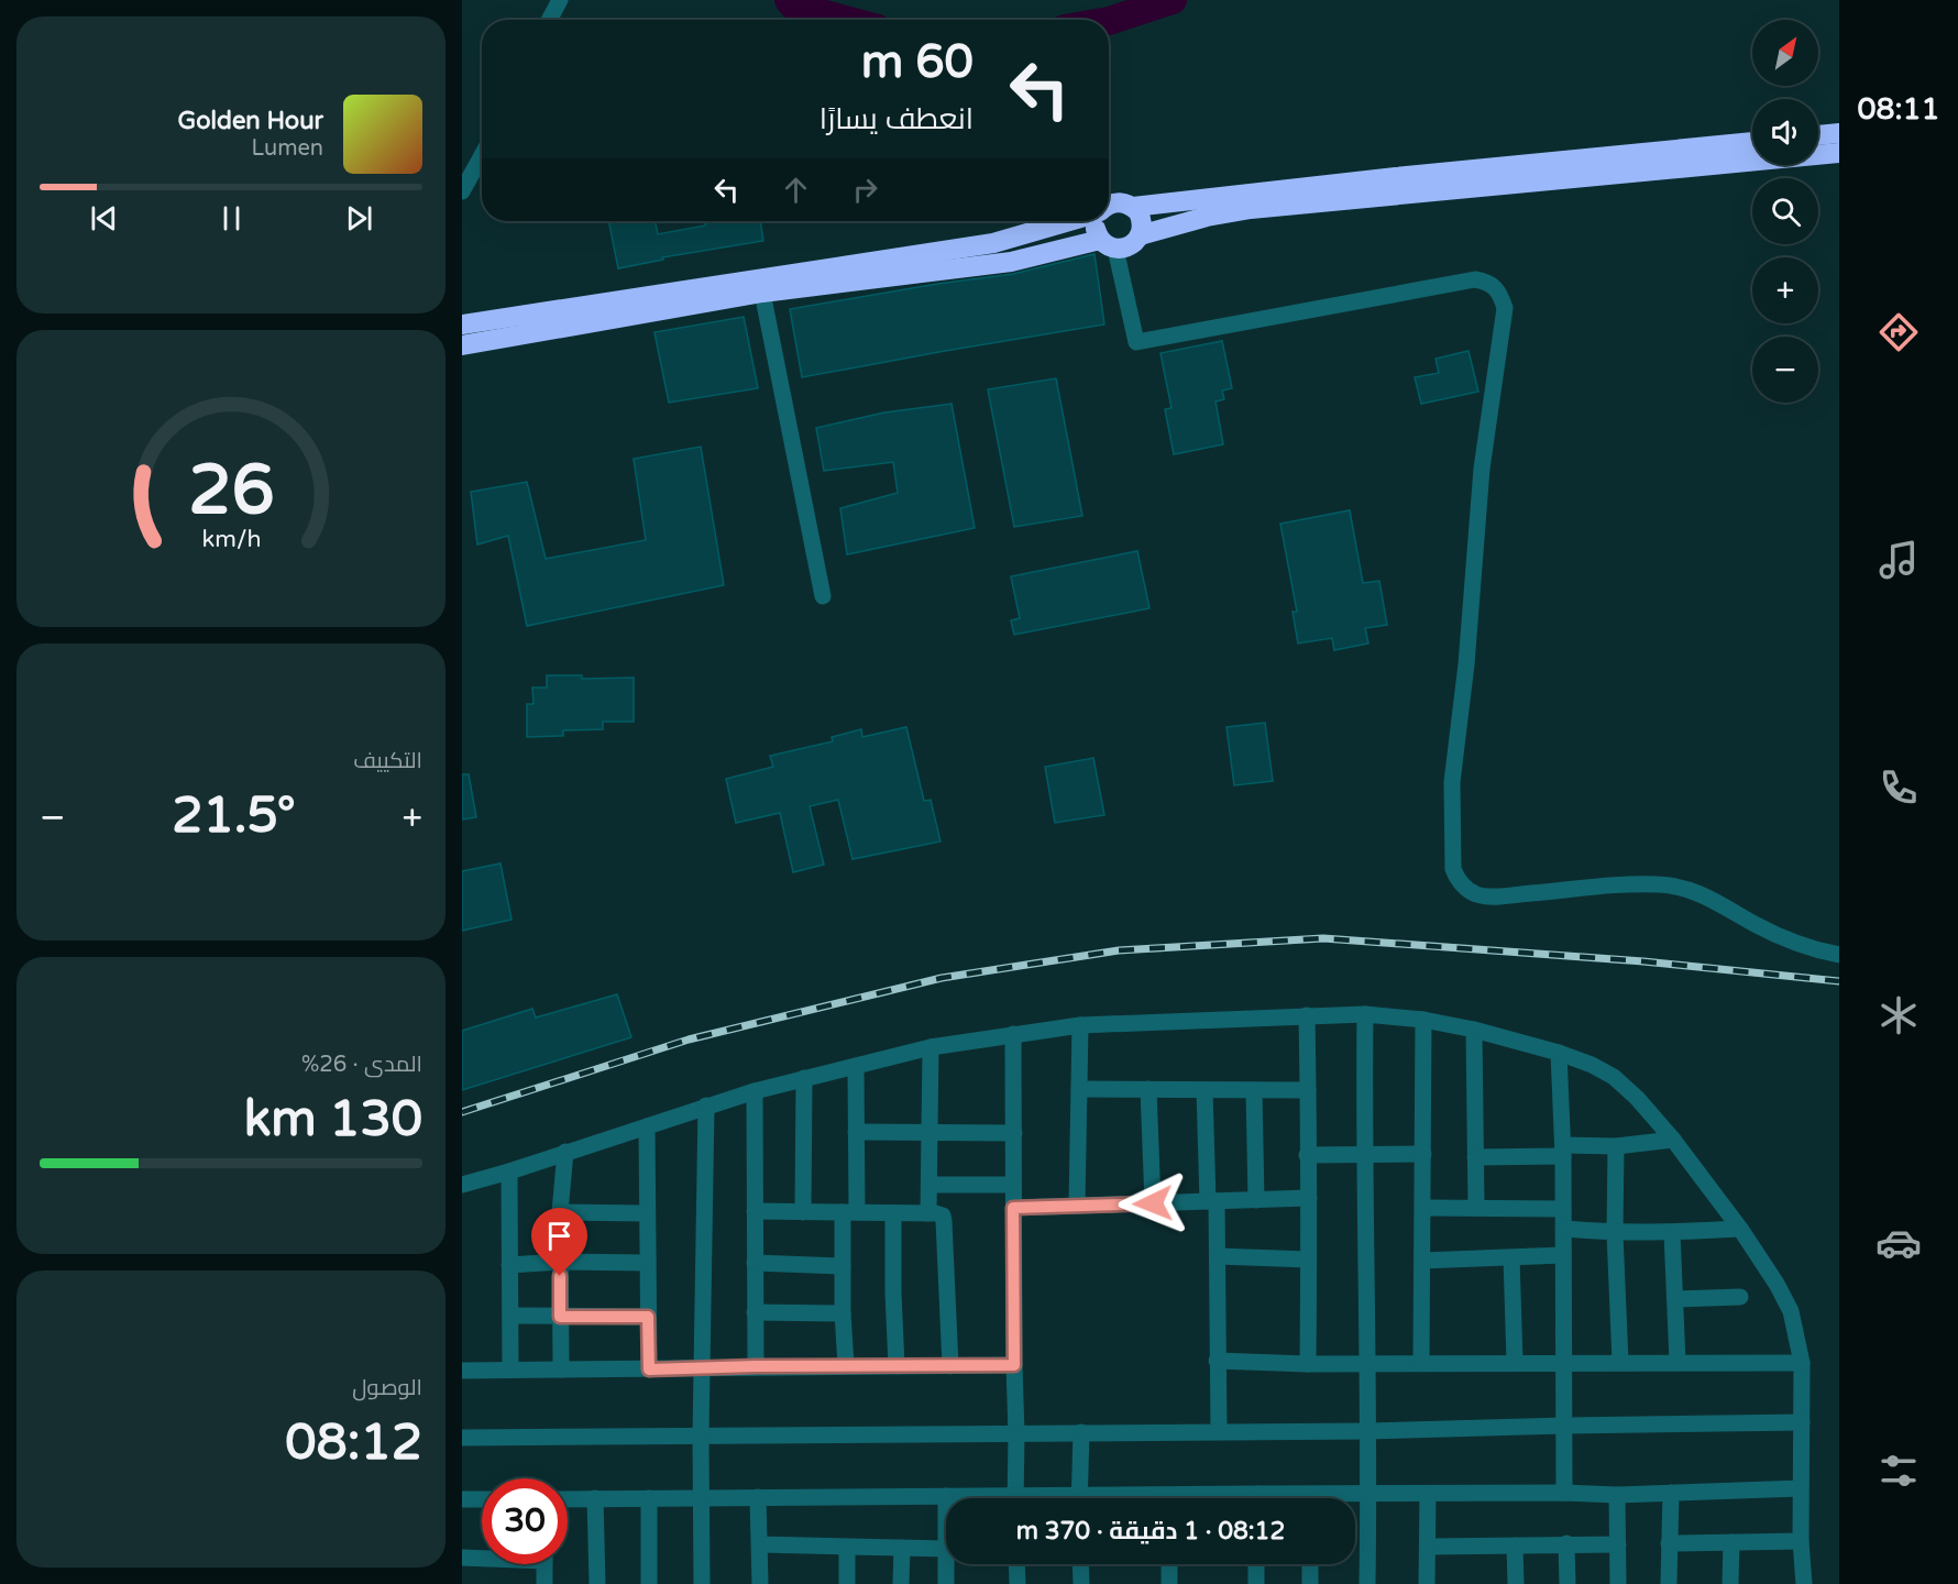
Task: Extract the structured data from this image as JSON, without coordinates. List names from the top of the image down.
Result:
{
  "north": "top right",
  "page": {
    "tabs": "08:11",
    "map_buttons": ["+", "−"],
    "turn": ["60 m", "انعطف يسارًا"],
    "song": ["Golden Hour", "Lumen"],
    "tile": [
      "التكييف",
      ["المدى · 26%", "130 km"],
      ["الوصول", "08:12"]
    ],
    "heat": ["−", "21.5°", "+"],
    "limit": "30",
    "trip": "08:12 · 1 دقيقة · 370 m",
    "gauge": ["26", "km/h"]
  }
}
